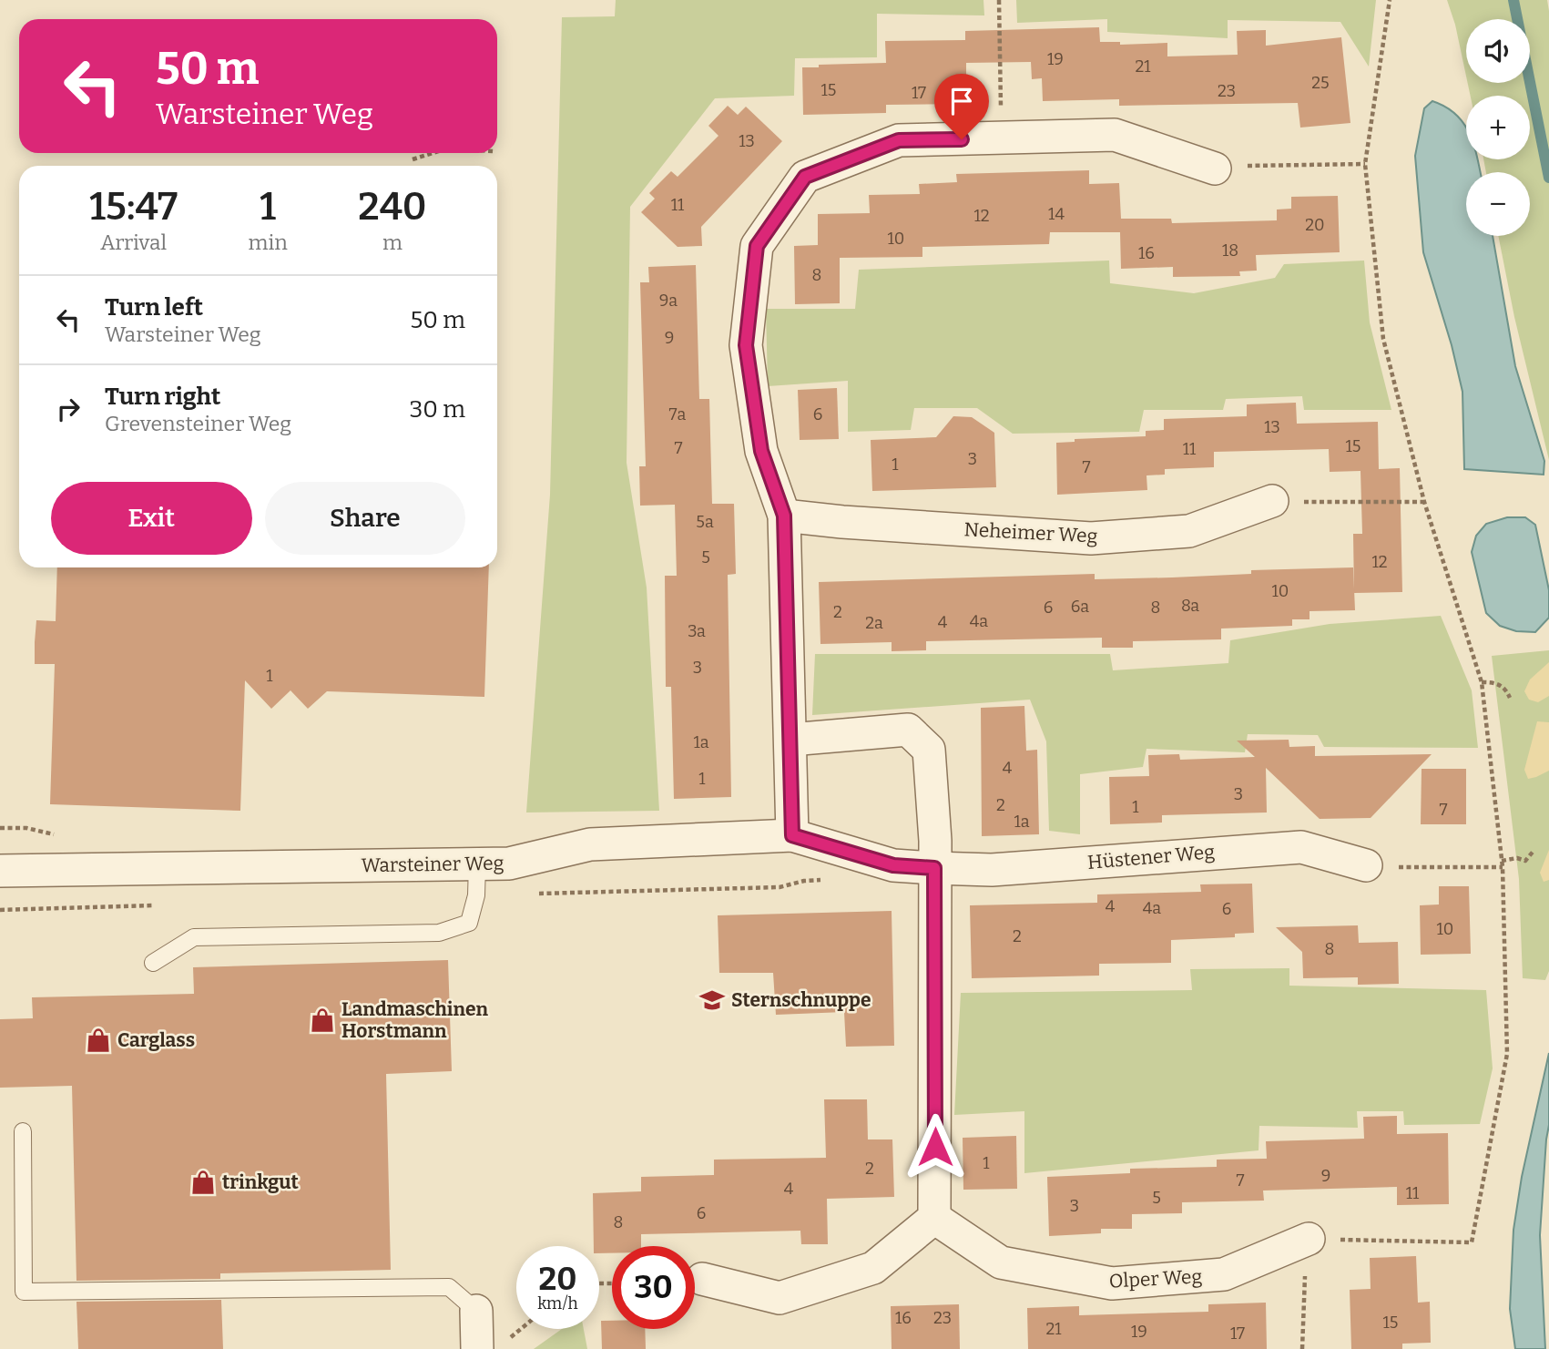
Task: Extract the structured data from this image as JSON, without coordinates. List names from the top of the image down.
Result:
{
  "streets": {
    "street": [
      "Neheimer Weg",
      "Hüstener Weg",
      "Warsteiner Weg",
      "Olper Weg"
    ]
  },
  "crossings": [
    ["Hüstener Weg", "Warsteiner Weg"]
  ],
  "places": {
    "school or university": ["Sternschnuppe"],
    "shop": ["Landmaschinen Horstmann", "Carglass", "trinkgut"]
  },
  "house_numbers": [
    "19",
    "21",
    "25",
    "15",
    "23",
    "17",
    "13",
    "11",
    "14",
    "12",
    "20",
    "10",
    "18",
    "16",
    "8",
    "9a",
    "9",
    "7a",
    "6",
    "13",
    "15",
    "7",
    "11",
    "3",
    "1",
    "7",
    "5a",
    "5",
    "12",
    "10",
    "8a",
    "6a",
    "6",
    "8",
    "2",
    "4a",
    "4",
    "2a",
    "3a",
    "3",
    "1",
    "1a",
    "4",
    "1",
    "3",
    "2",
    "1",
    "7",
    "1a",
    "4",
    "4a",
    "6",
    "10",
    "2",
    "8",
    "1",
    "2",
    "9",
    "7",
    "4",
    "11",
    "5",
    "3",
    "6",
    "8",
    "16",
    "23",
    "15",
    "21",
    "19",
    "17"
  ],
  "page": {
    "map_buttons": ["+", "−"],
    "turn": ["50 m", "Warsteiner Weg"],
    "eta": [
      "15:47",
      "Arrival",
      "1",
      "min",
      "240",
      "m"
    ],
    "list": [
      {
        "name": "Turn left",
        "note": "Warsteiner Weg",
        "value": "50 m"
      },
      {
        "name": "Turn right",
        "note": "Grevensteiner Weg",
        "value": "30 m"
      }
    ],
    "buttons": ["Exit", "Share"],
    "speed": "20 km/h",
    "limit": "30"
  }
}
